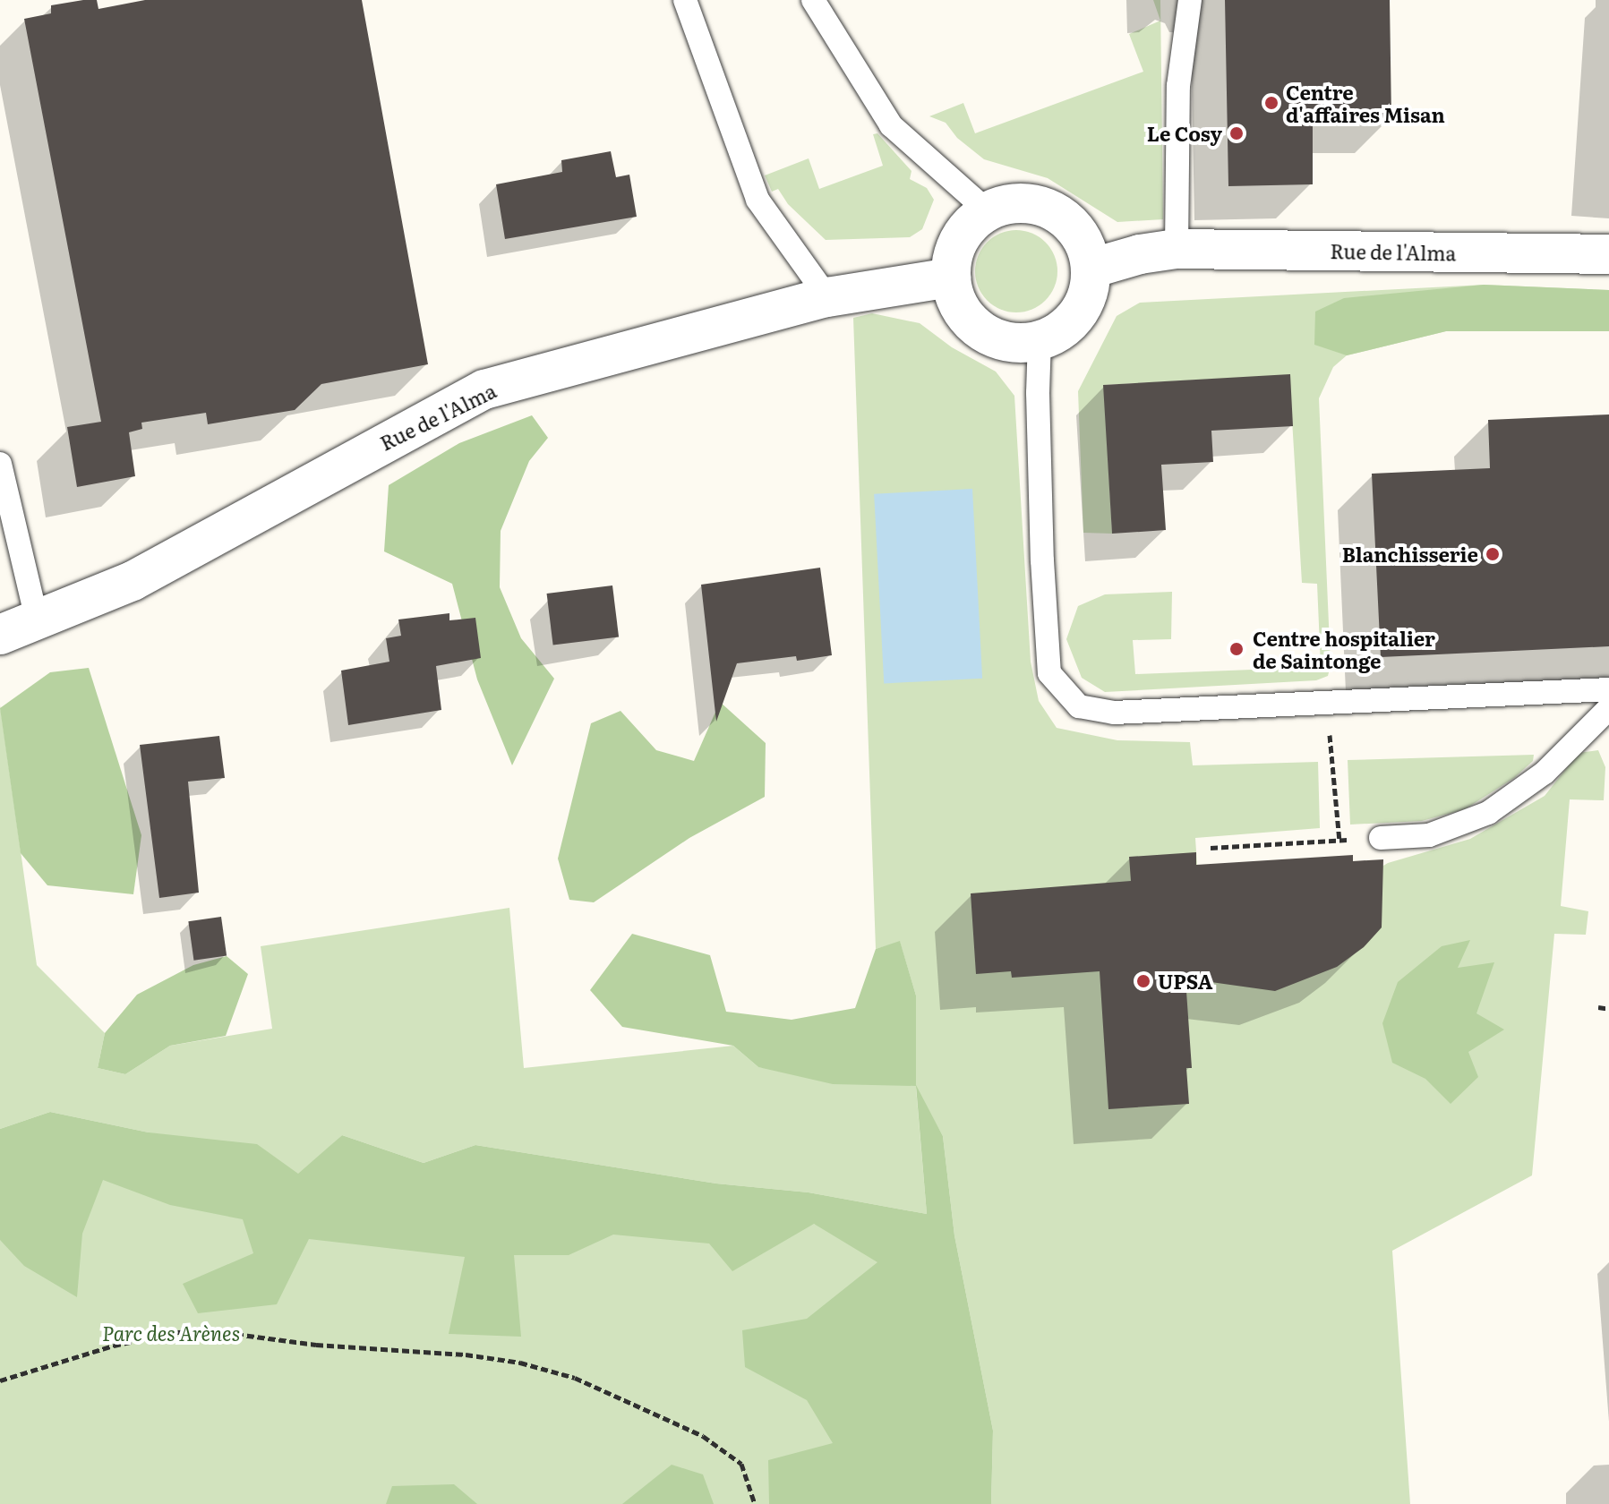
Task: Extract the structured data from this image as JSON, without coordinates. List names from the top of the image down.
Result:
{
  "streets": {
    "street": ["Rue de l'Alma"]
  },
  "parks": ["Parc des Arènes"],
  "places": [
    "Centre d'affaires Misan",
    "Le Cosy",
    "Blanchisserie",
    "Centre hospitalier de Saintonge",
    "UPSA"
  ]
}
